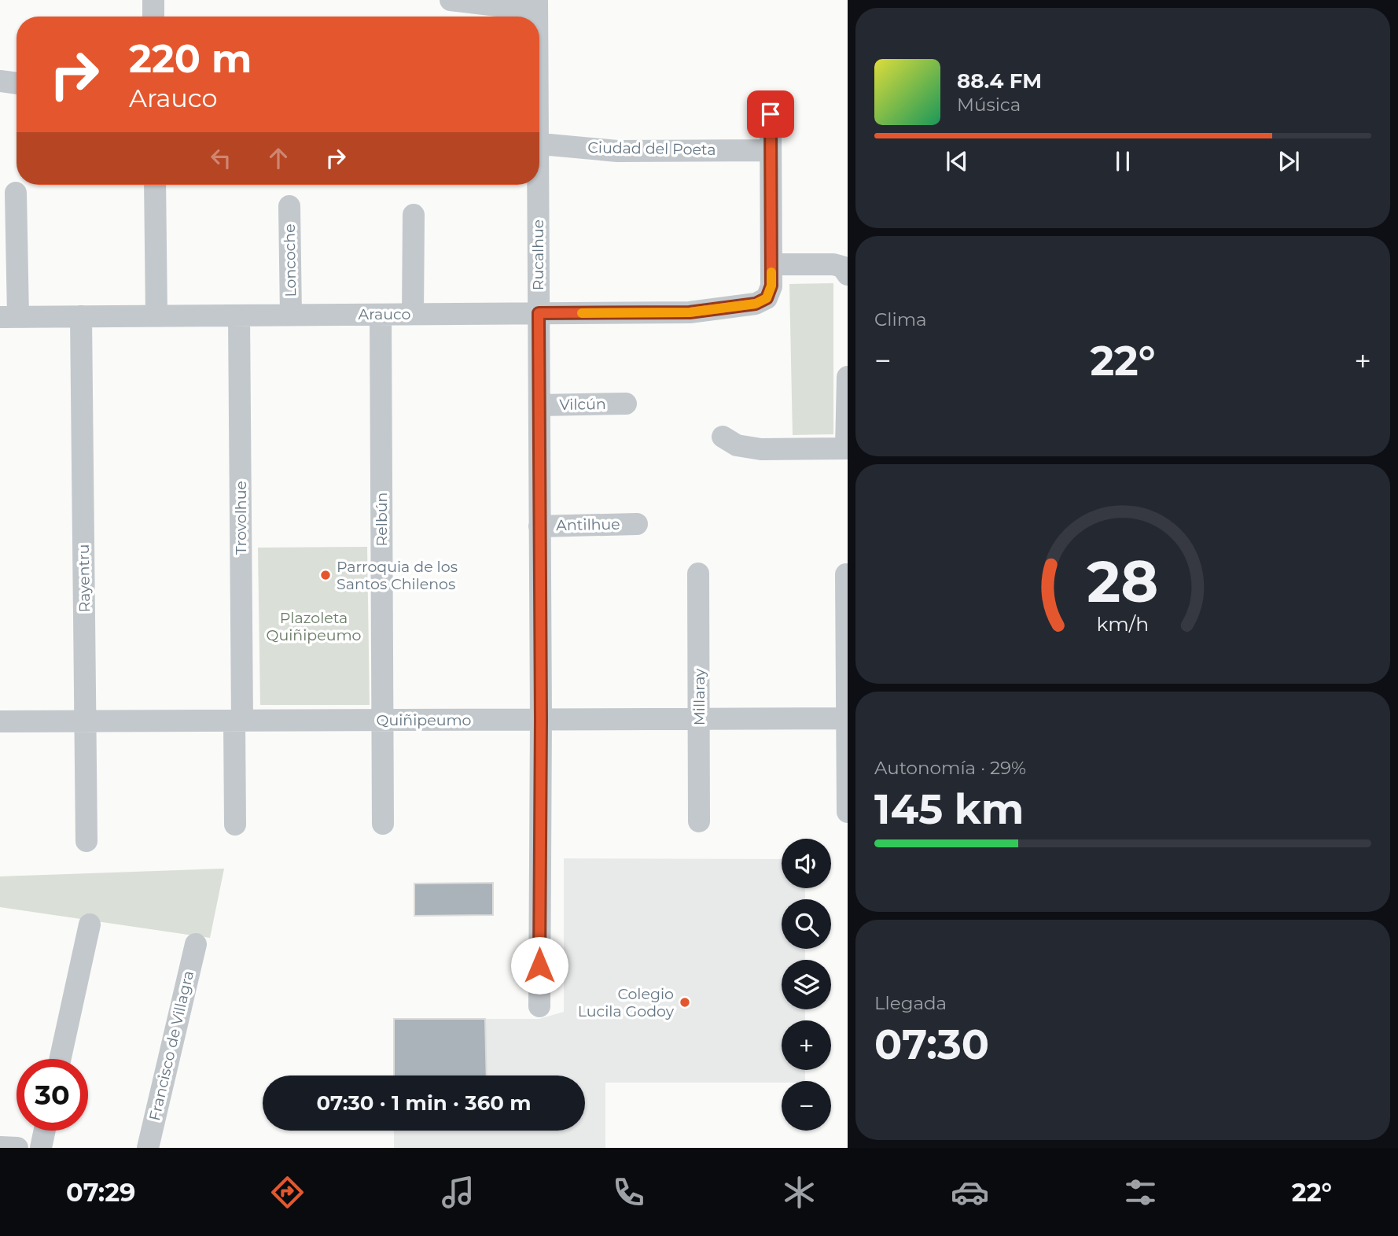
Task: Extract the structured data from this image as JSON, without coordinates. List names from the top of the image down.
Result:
{
  "streets": {
    "street": [
      "Ciudad del Poeta",
      "Rucalhue",
      "Loncoche",
      "Arauco",
      "Vilcún",
      "Trovolhue",
      "Relbún",
      "Antilhue",
      "Rayentru",
      "Millaray",
      "Quiñipeumo",
      "Francisco de Villagra"
    ]
  },
  "crossings": [
    ["Rucalhue", "Arauco"],
    ["Rucalhue", "Vilcún"],
    ["Rucalhue", "Antilhue"],
    ["Rucalhue", "Quiñipeumo"],
    ["Loncoche", "Arauco"],
    ["Arauco", "Trovolhue"],
    ["Arauco", "Relbún"],
    ["Arauco", "Rayentru"],
    ["Trovolhue", "Quiñipeumo"],
    ["Relbún", "Quiñipeumo"],
    ["Rayentru", "Quiñipeumo"],
    ["Millaray", "Quiñipeumo"]
  ],
  "parks": ["Plazoleta Quiñipeumo"],
  "places": ["Parroquia de los Santos Chilenos", "Colegio Lucila Godoy"],
  "page": {
    "turn": ["220 m", "Arauco"],
    "song": ["88.4 FM", "Música"],
    "tile": [
      "Clima",
      ["Autonomía · 29%", "145 km"],
      ["Llegada", "07:30"]
    ],
    "heat": ["−", "22°", "+"],
    "map_buttons": ["+", "−"],
    "limit": "30",
    "trip": "07:30 · 1 min · 360 m",
    "tabs": ["07:29", "22°"],
    "gauge": ["28", "km/h"]
  }
}
